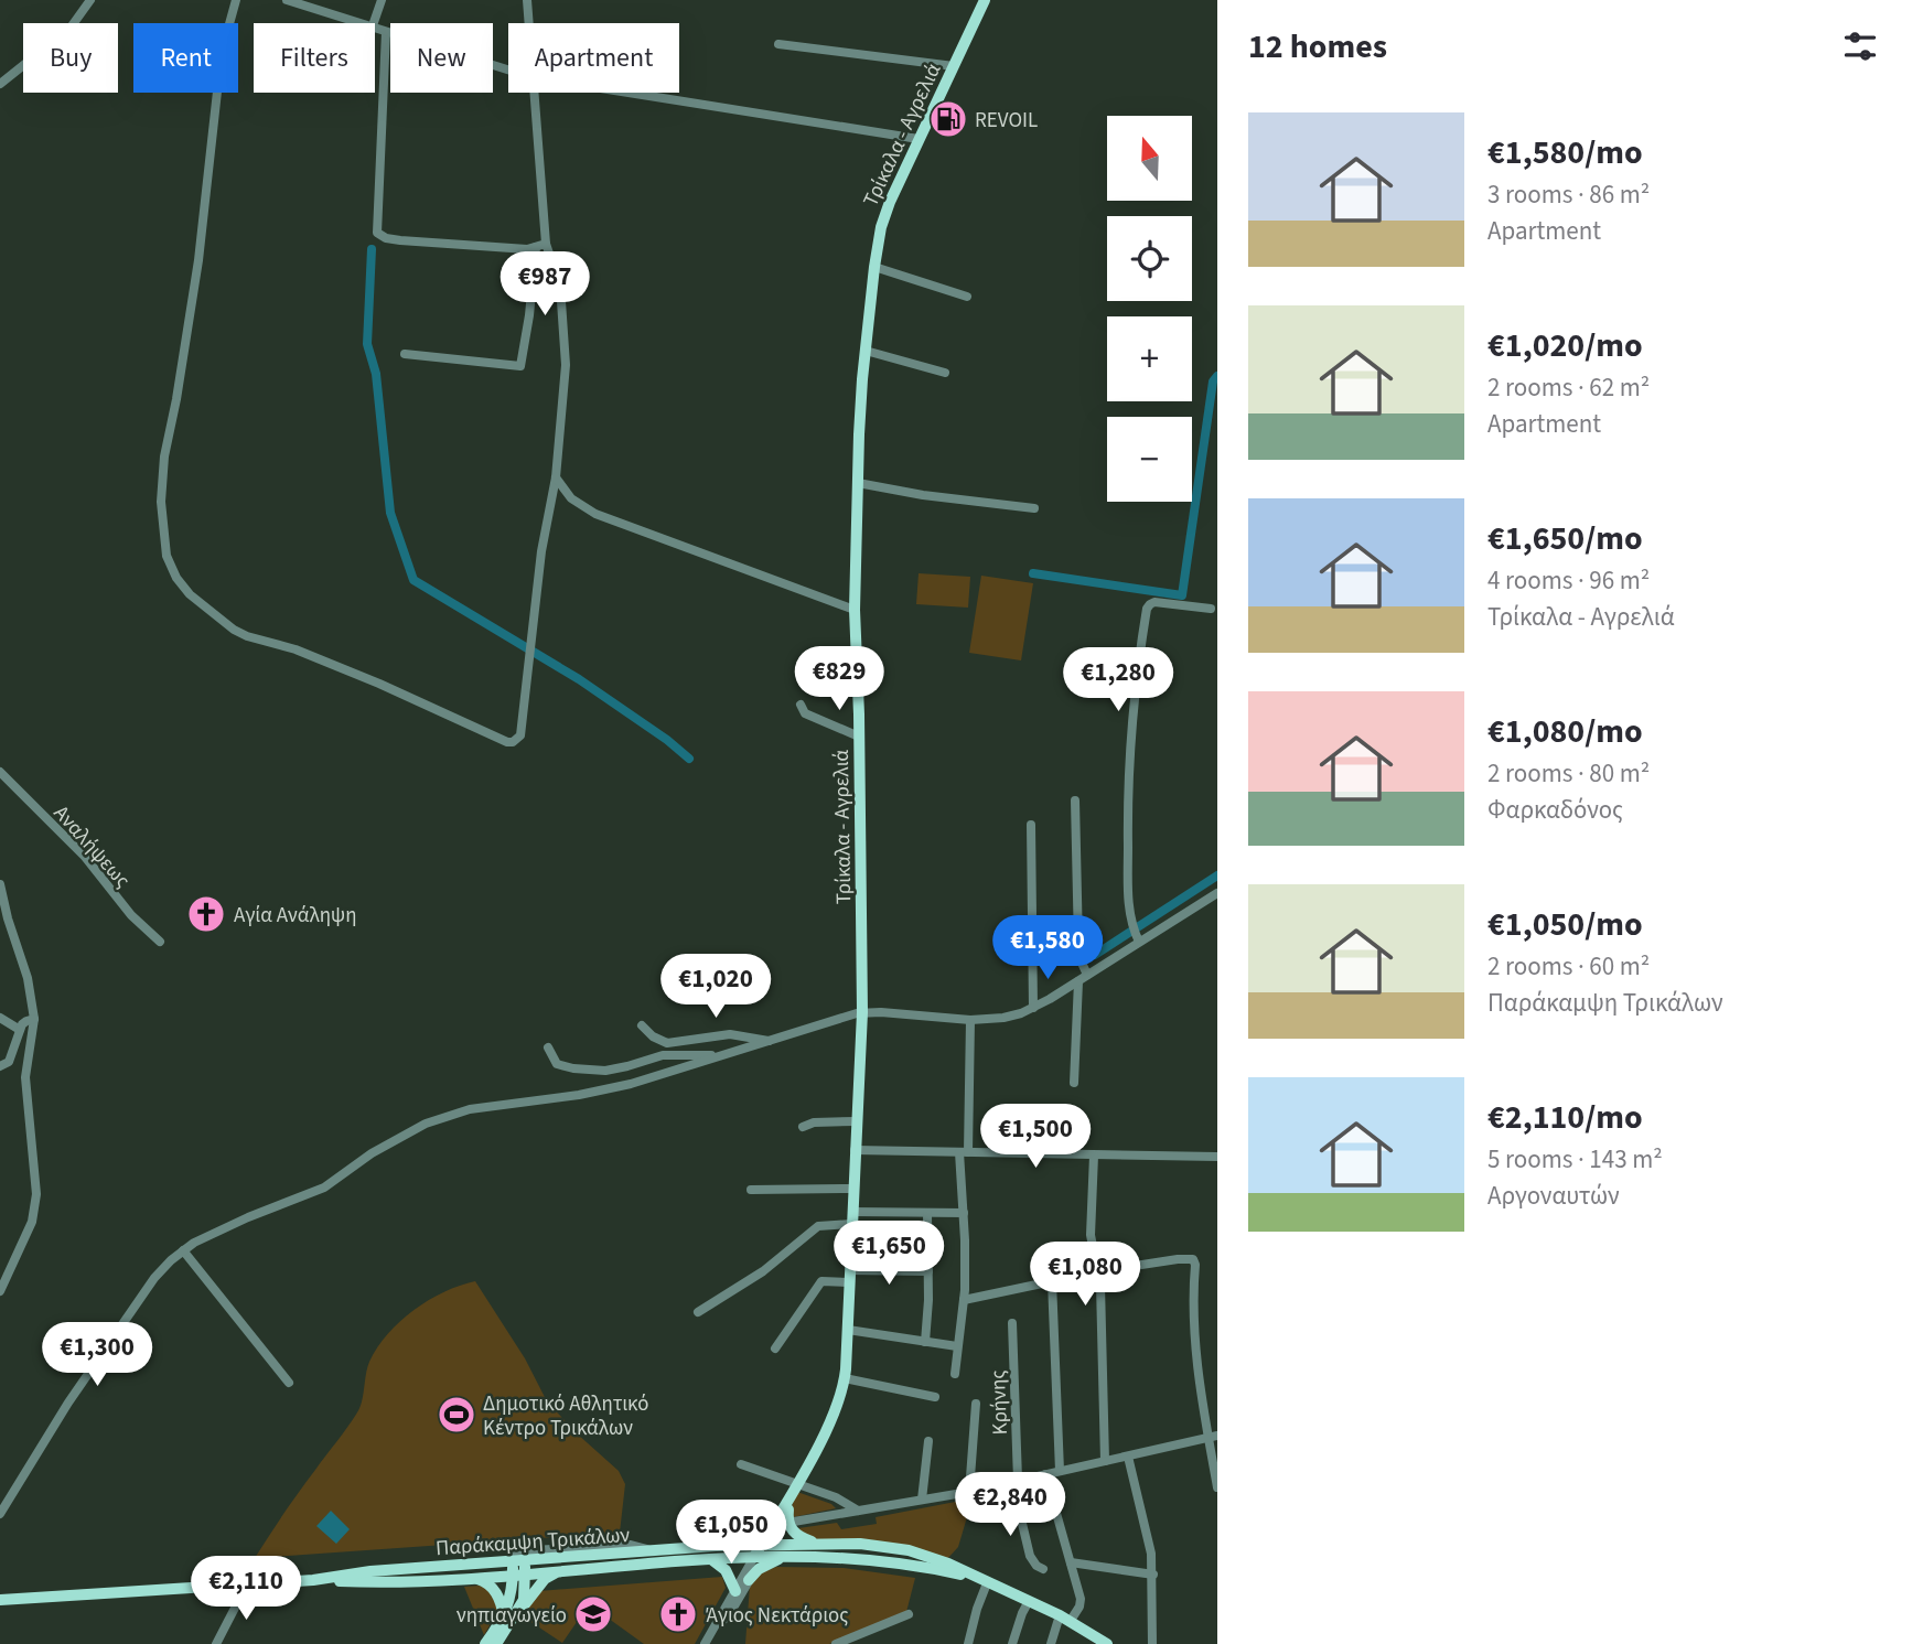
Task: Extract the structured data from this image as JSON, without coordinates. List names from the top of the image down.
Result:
{
  "streets": {
    "main road": ["Τρίκαλα - Αγρελιά", "Παράκαμψη Τρικάλων"],
    "street": ["Αναλήψεως", "Κρήνης"]
  },
  "crossings": [
    ["Τρίκαλα - Αγρελιά", "Παράκαμψη Τρικάλων"]
  ],
  "places": {
    "fuel station": ["REVOIL"],
    "church": ["Αγία Ανάληψη", "Άγιος Νεκτάριος"],
    "sports": ["Δημοτικό Αθλητικό Κέντρο Τρικάλων"],
    "school or university": ["νηπιαγωγείο"]
  },
  "north": "top",
  "page": {
    "heading": "12 homes",
    "chip": [
      "Buy",
      "Rent",
      "Filters",
      "New",
      "Apartment"
    ],
    "list": [
      {
        "name": "€1,580/mo",
        "note": "3 rooms · 86 m² · Apartment"
      },
      {
        "name": "€1,020/mo",
        "note": "2 rooms · 62 m² · Apartment"
      },
      {
        "name": "€1,650/mo",
        "note": "4 rooms · 96 m² · Τρίκαλα - Αγρελιά"
      },
      {
        "name": "€1,080/mo",
        "note": "2 rooms · 80 m² · Φαρκαδόνος"
      },
      {
        "name": "€1,050/mo",
        "note": "2 rooms · 60 m² · Παράκαμψη Τρικάλων"
      },
      {
        "name": "€2,110/mo",
        "note": "5 rooms · 143 m² · Αργοναυτών"
      }
    ],
    "map_buttons": ["+", "−"],
    "price": [
      "€987",
      "€829",
      "€1,280",
      "€1,580",
      "€1,020",
      "€1,500",
      "€1,650",
      "€1,080",
      "€1,300",
      "€2,840",
      "€1,050",
      "€2,110"
    ]
  }
}
